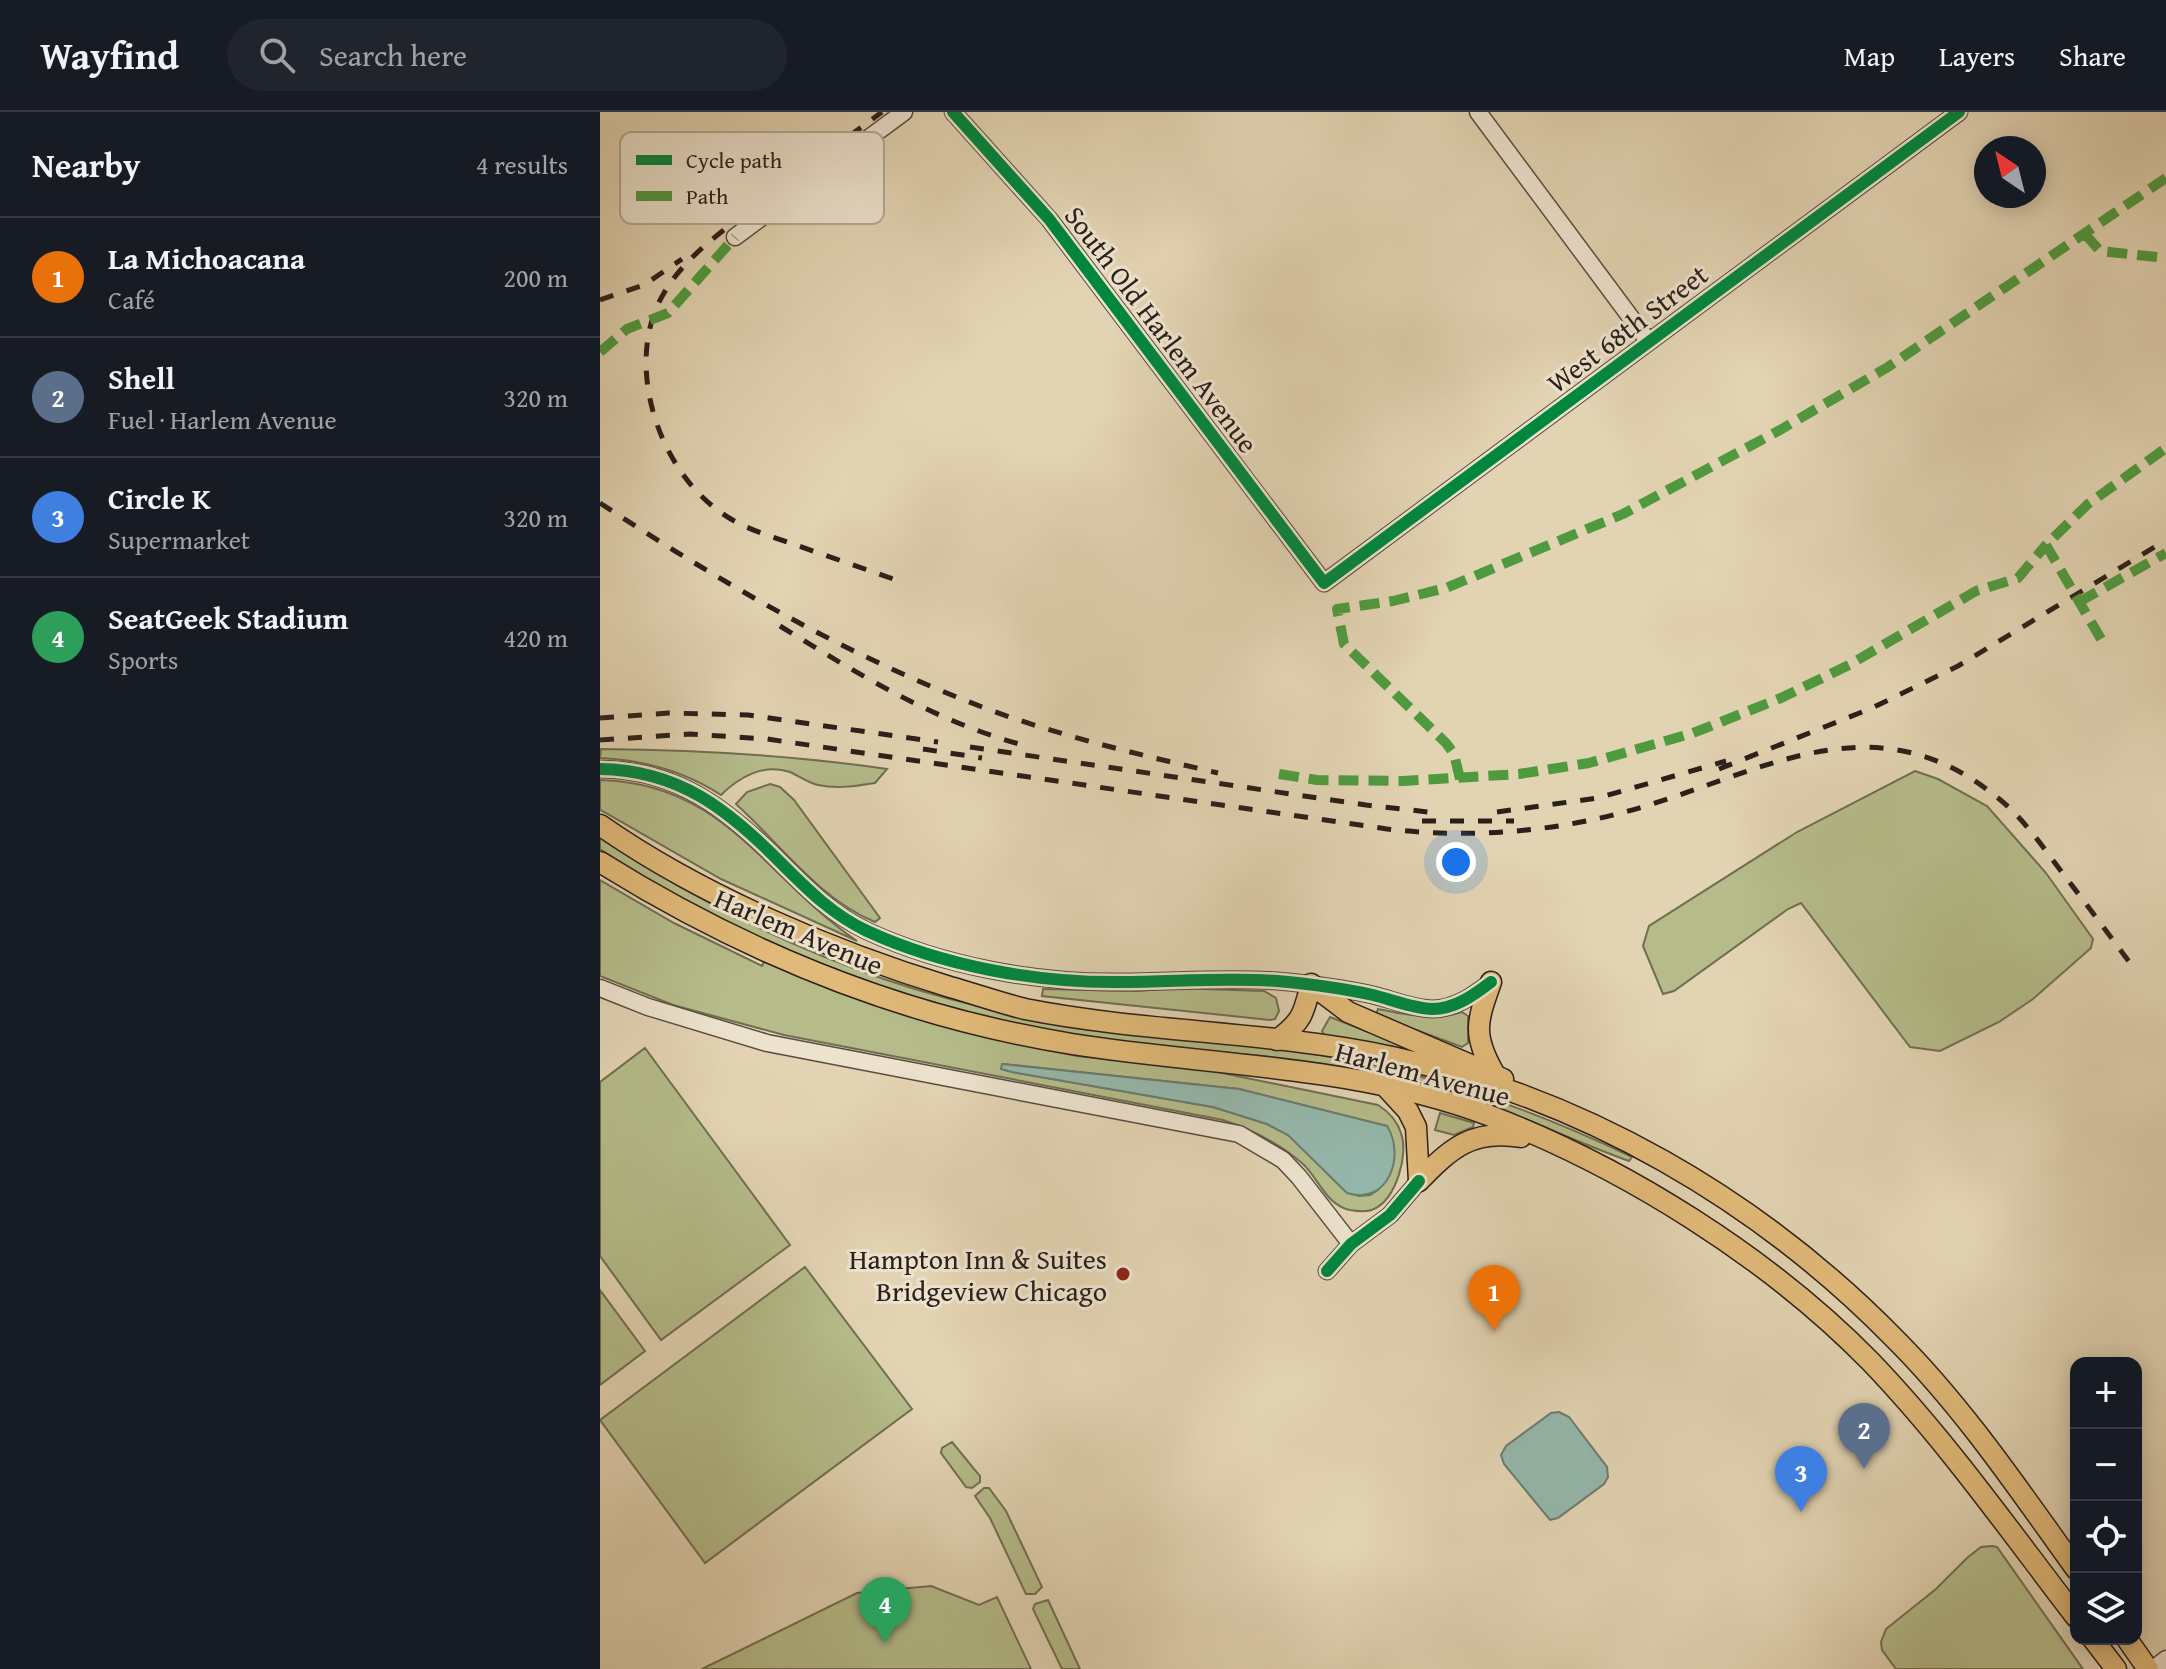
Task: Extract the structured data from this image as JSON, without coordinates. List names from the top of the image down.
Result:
{
  "streets": {
    "main road": ["Harlem Avenue"],
    "street": ["West 68th Street", "South Old Harlem Avenue"]
  },
  "crossings": [
    ["West 68th Street", "South Old Harlem Avenue"]
  ],
  "places": ["Hampton Inn & Suites Bridgeview Chicago"],
  "legend": ["Cycle path", "Path"],
  "north": "top left",
  "page": {
    "header": "Wayfind",
    "search": "Search here",
    "nav": ["Map", "Layers", "Share"],
    "heading": ["Nearby", "4 results"],
    "list": [
      {
        "mark": "1",
        "name": "La Michoacana",
        "note": "Café",
        "value": "200 m"
      },
      {
        "mark": "2",
        "name": "Shell",
        "note": "Fuel · Harlem Avenue",
        "value": "320 m"
      },
      {
        "mark": "3",
        "name": "Circle K",
        "note": "Supermarket",
        "value": "320 m"
      },
      {
        "mark": "4",
        "name": "SeatGeek Stadium",
        "note": "Sports",
        "value": "420 m"
      }
    ],
    "pins": [
      "1",
      "2",
      "3",
      "4"
    ],
    "map_buttons": ["+", "−"]
  }
}
